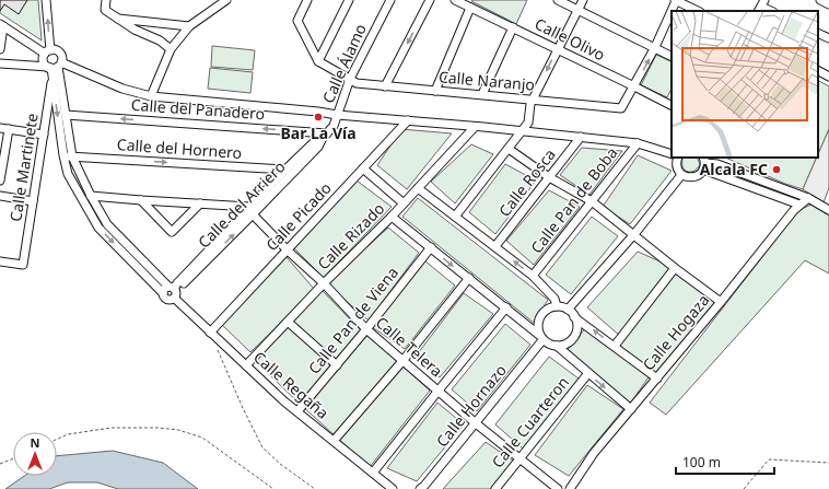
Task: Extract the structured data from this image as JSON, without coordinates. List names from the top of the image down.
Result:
{
  "streets": {
    "street": [
      "Calle Olivo",
      "Calle Álamo",
      "Calle Naranjo",
      "Calle del Panadero",
      "Calle del Hornero",
      "Calle Martinete",
      "Calle Rosca",
      "Calle Pan de Boba",
      "Calle del Arriero",
      "Calle Picado",
      "Calle Rizado",
      "Calle Pan de Viena",
      "Calle Hogaza",
      "Calle Telera",
      "Calle Regaña",
      "Calle Hornazo",
      "Calle Cuarteron"
    ]
  },
  "crossings": [
    ["Calle Olivo", "Calle Naranjo"],
    ["Calle Álamo", "Calle Naranjo"],
    ["Calle Álamo", "Calle del Arriero"],
    ["Calle del Panadero", "Calle del Arriero"],
    ["Calle del Hornero", "Calle del Arriero"],
    ["Calle del Arriero", "Calle Telera"],
    ["Calle Picado", "Calle Telera"],
    ["Calle Picado", "Calle Regaña"],
    ["Calle Rizado", "Calle Telera"],
    ["Calle Rizado", "Calle Regaña"],
    ["Calle Pan de Viena", "Calle Telera"],
    ["Calle Pan de Viena", "Calle Regaña"],
    ["Calle Telera", "Calle Hornazo"],
    ["Calle Telera", "Calle Cuarteron"]
  ],
  "places": ["Bar La Vía", "Alcala FC"],
  "scale_bar": "100 m",
  "north": "top"
}
